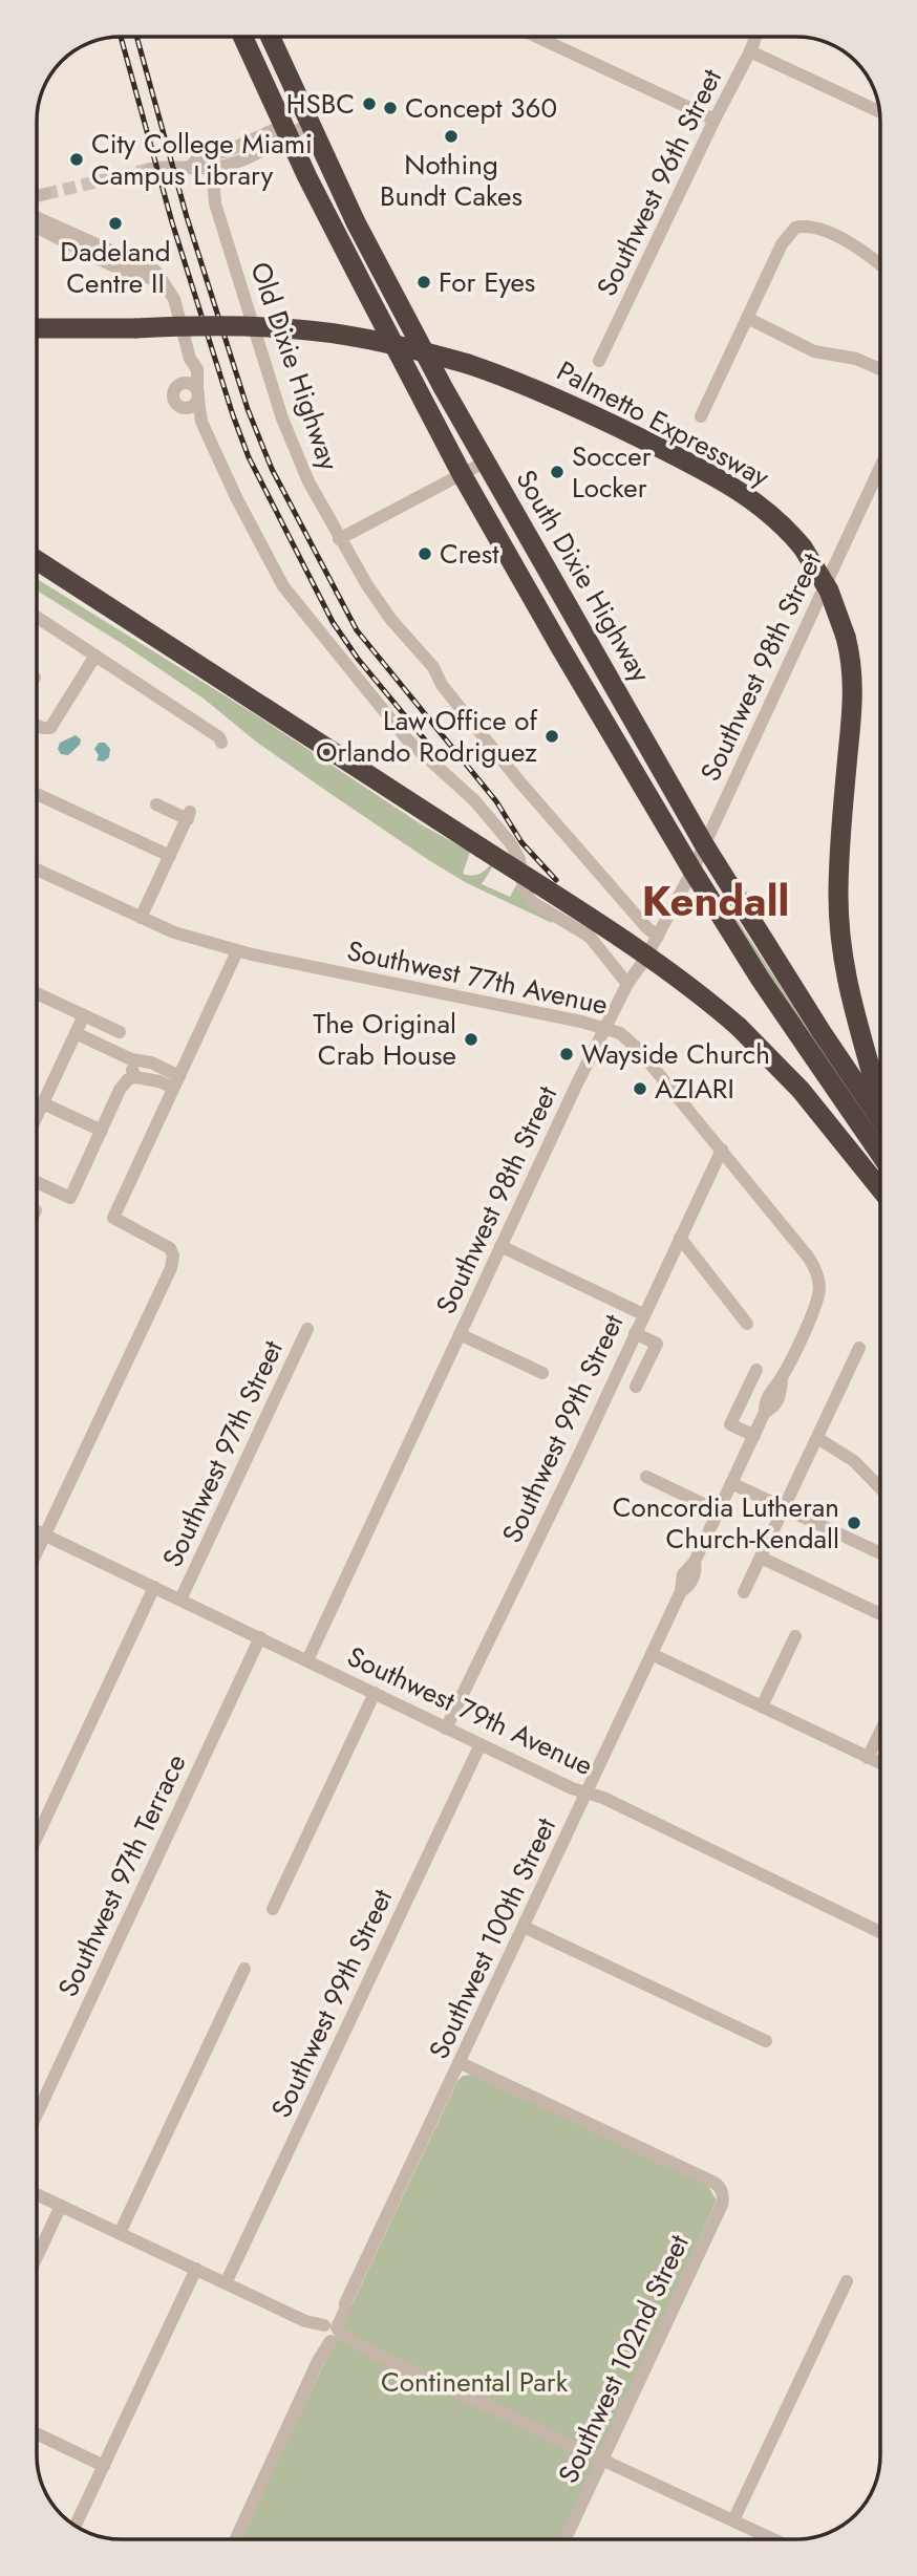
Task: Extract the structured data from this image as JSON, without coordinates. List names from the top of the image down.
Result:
{
  "streets": {
    "highway": ["Palmetto Expressway", "South Dixie Highway"],
    "street": [
      "Southwest 96th Street",
      "Old Dixie Highway",
      "Southwest 98th Street",
      "Southwest 77th Avenue",
      "Southwest 99th Street",
      "Southwest 97th Street",
      "Southwest 79th Avenue",
      "Southwest 97th Terrace",
      "Southwest 100th Street",
      "Southwest 102nd Street"
    ]
  },
  "crossings": [
    ["Old Dixie Highway", "Southwest 98th Street"],
    ["South Dixie Highway", "Southwest 98th Street"],
    ["Southwest 98th Street", "Southwest 77th Avenue"],
    ["Southwest 98th Street", "Southwest 79th Avenue"],
    ["Southwest 77th Avenue", "Southwest 99th Street"],
    ["Southwest 77th Avenue", "Southwest 100th Street"],
    ["Southwest 99th Street", "Southwest 79th Avenue"],
    ["Southwest 97th Street", "Southwest 79th Avenue"],
    ["Southwest 79th Avenue", "Southwest 97th Terrace"],
    ["Southwest 79th Avenue", "Southwest 100th Street"],
    ["Southwest 100th Street", "Southwest 102nd Street"]
  ],
  "districts": ["Kendall"],
  "parks": ["Continental Park"],
  "places": [
    "HSBC",
    "Concept 360",
    "Nothing Bundt Cakes",
    "City College Miami Campus Library",
    "Dadeland Centre II",
    "For Eyes",
    "Soccer Locker",
    "Crest",
    "Law Office of Orlando Rodriguez",
    "The Original Crab House",
    "Wayside Church",
    "AZIARI",
    "Concordia Lutheran Church-Kendall"
  ]
}
